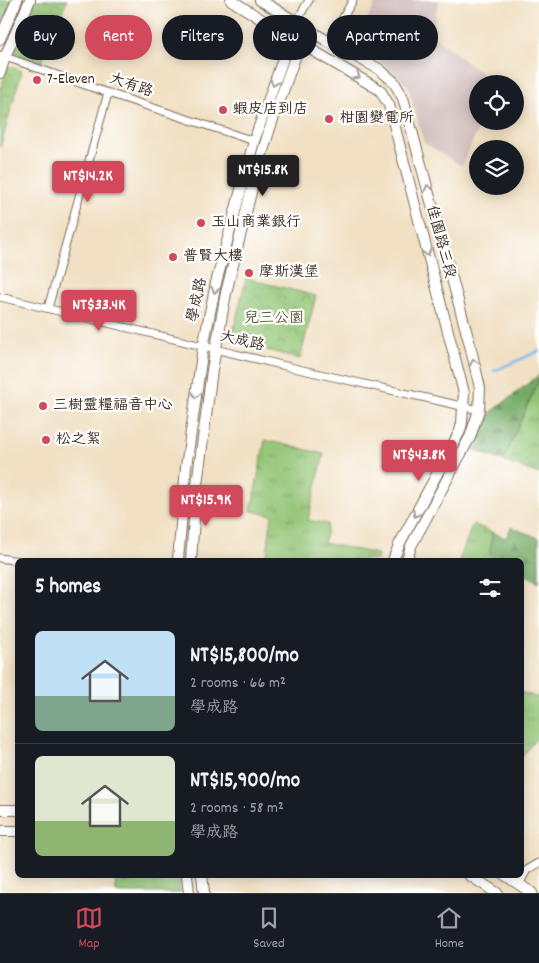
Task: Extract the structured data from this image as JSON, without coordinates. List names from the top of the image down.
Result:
{
  "streets": {
    "street": [
      "大有路",
      "佳園路三段",
      "學成路",
      "大成路"
    ]
  },
  "crossings": [
    ["大有路", "學成路"],
    ["佳園路三段", "大成路"],
    ["學成路", "大成路"]
  ],
  "parks": ["兒三公園"],
  "places": [
    "7-Eleven",
    "蝦皮店到店",
    "柑園變電所",
    "玉山商業銀行",
    "普賢大樓",
    "摩斯漢堡",
    "三樹靈糧福音中心",
    "松之絮"
  ],
  "page": {
    "chip": [
      "Buy",
      "Rent",
      "Filters",
      "New",
      "Apartment"
    ],
    "price": [
      "NT$15.8K",
      "NT$14.2K",
      "NT$33.4K",
      "NT$43.8K",
      "NT$15.9K"
    ],
    "heading": "5 homes",
    "list": [
      {
        "name": "NT$15,800/mo",
        "note": "2 rooms · 66 m² · 學成路"
      },
      {
        "name": "NT$15,900/mo",
        "note": "2 rooms · 58 m² · 學成路"
      }
    ],
    "tabs": ["Map", "Saved", "Home"]
  }
}
